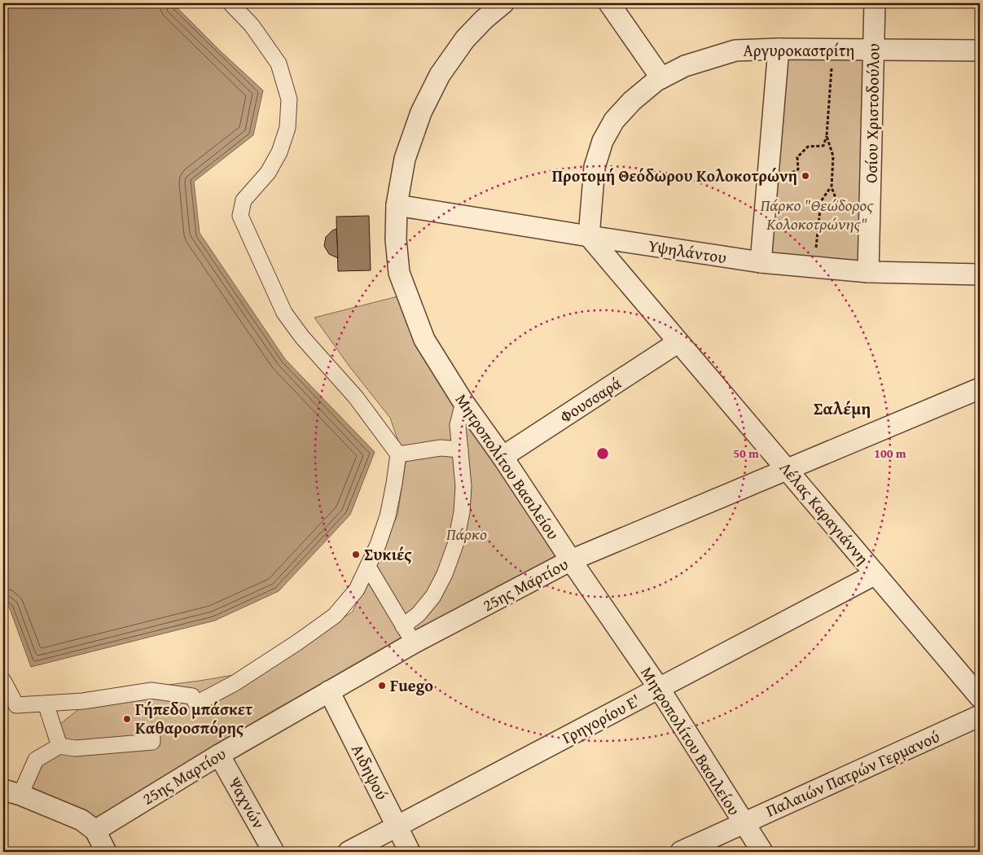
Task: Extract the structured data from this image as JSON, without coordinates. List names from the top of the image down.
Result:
{
  "streets": {
    "street": [
      "Αργυροκαστρίτη",
      "Οσίου Χριστοδούλου",
      "Υψηλάντου",
      "Φουσσαρά",
      "Μητροπολίτου Βασιλείου",
      "Λέλας Καραγιάννη",
      "25ης Μαρτίου",
      "Γρηγορίου Ε'",
      "Αιδηψού",
      "Παλαιών Πατρών Γερμανού",
      "Ψαχνών"
    ]
  },
  "crossings": [
    ["Αργυροκαστρίτη", "Οσίου Χριστοδούλου"],
    ["Αργυροκαστρίτη", "Υψηλάντου"],
    ["Αργυροκαστρίτη", "Λέλας Καραγιάννη"],
    ["Οσίου Χριστοδούλου", "Υψηλάντου"],
    ["Υψηλάντου", "Μητροπολίτου Βασιλείου"],
    ["Υψηλάντου", "Λέλας Καραγιάννη"],
    ["Φουσσαρά", "Μητροπολίτου Βασιλείου"],
    ["Φουσσαρά", "Λέλας Καραγιάννη"],
    ["Μητροπολίτου Βασιλείου", "25ης Μαρτίου"],
    ["Μητροπολίτου Βασιλείου", "Γρηγορίου Ε'"],
    ["Μητροπολίτου Βασιλείου", "Παλαιών Πατρών Γερμανού"],
    ["Λέλας Καραγιάννη", "25ης Μαρτίου"],
    ["Λέλας Καραγιάννη", "Γρηγορίου Ε'"],
    ["25ης Μαρτίου", "Αιδηψού"],
    ["25ης Μαρτίου", "Ψαχνών"],
    ["Γρηγορίου Ε'", "Αιδηψού"]
  ],
  "districts": ["Σαλέμη"],
  "parks": ["Πάρκο \"Θεώδορος Κολοκοτρώνης\"", "Πάρκο"],
  "places": [
    "Προτομή Θεόδωρου Κολοκοτρώνη",
    "Συκιές",
    "Fuego",
    "Γήπεδο μπάσκετ Καθαροσπόρης"
  ],
  "rings": ["50 m", "100 m"]
}
